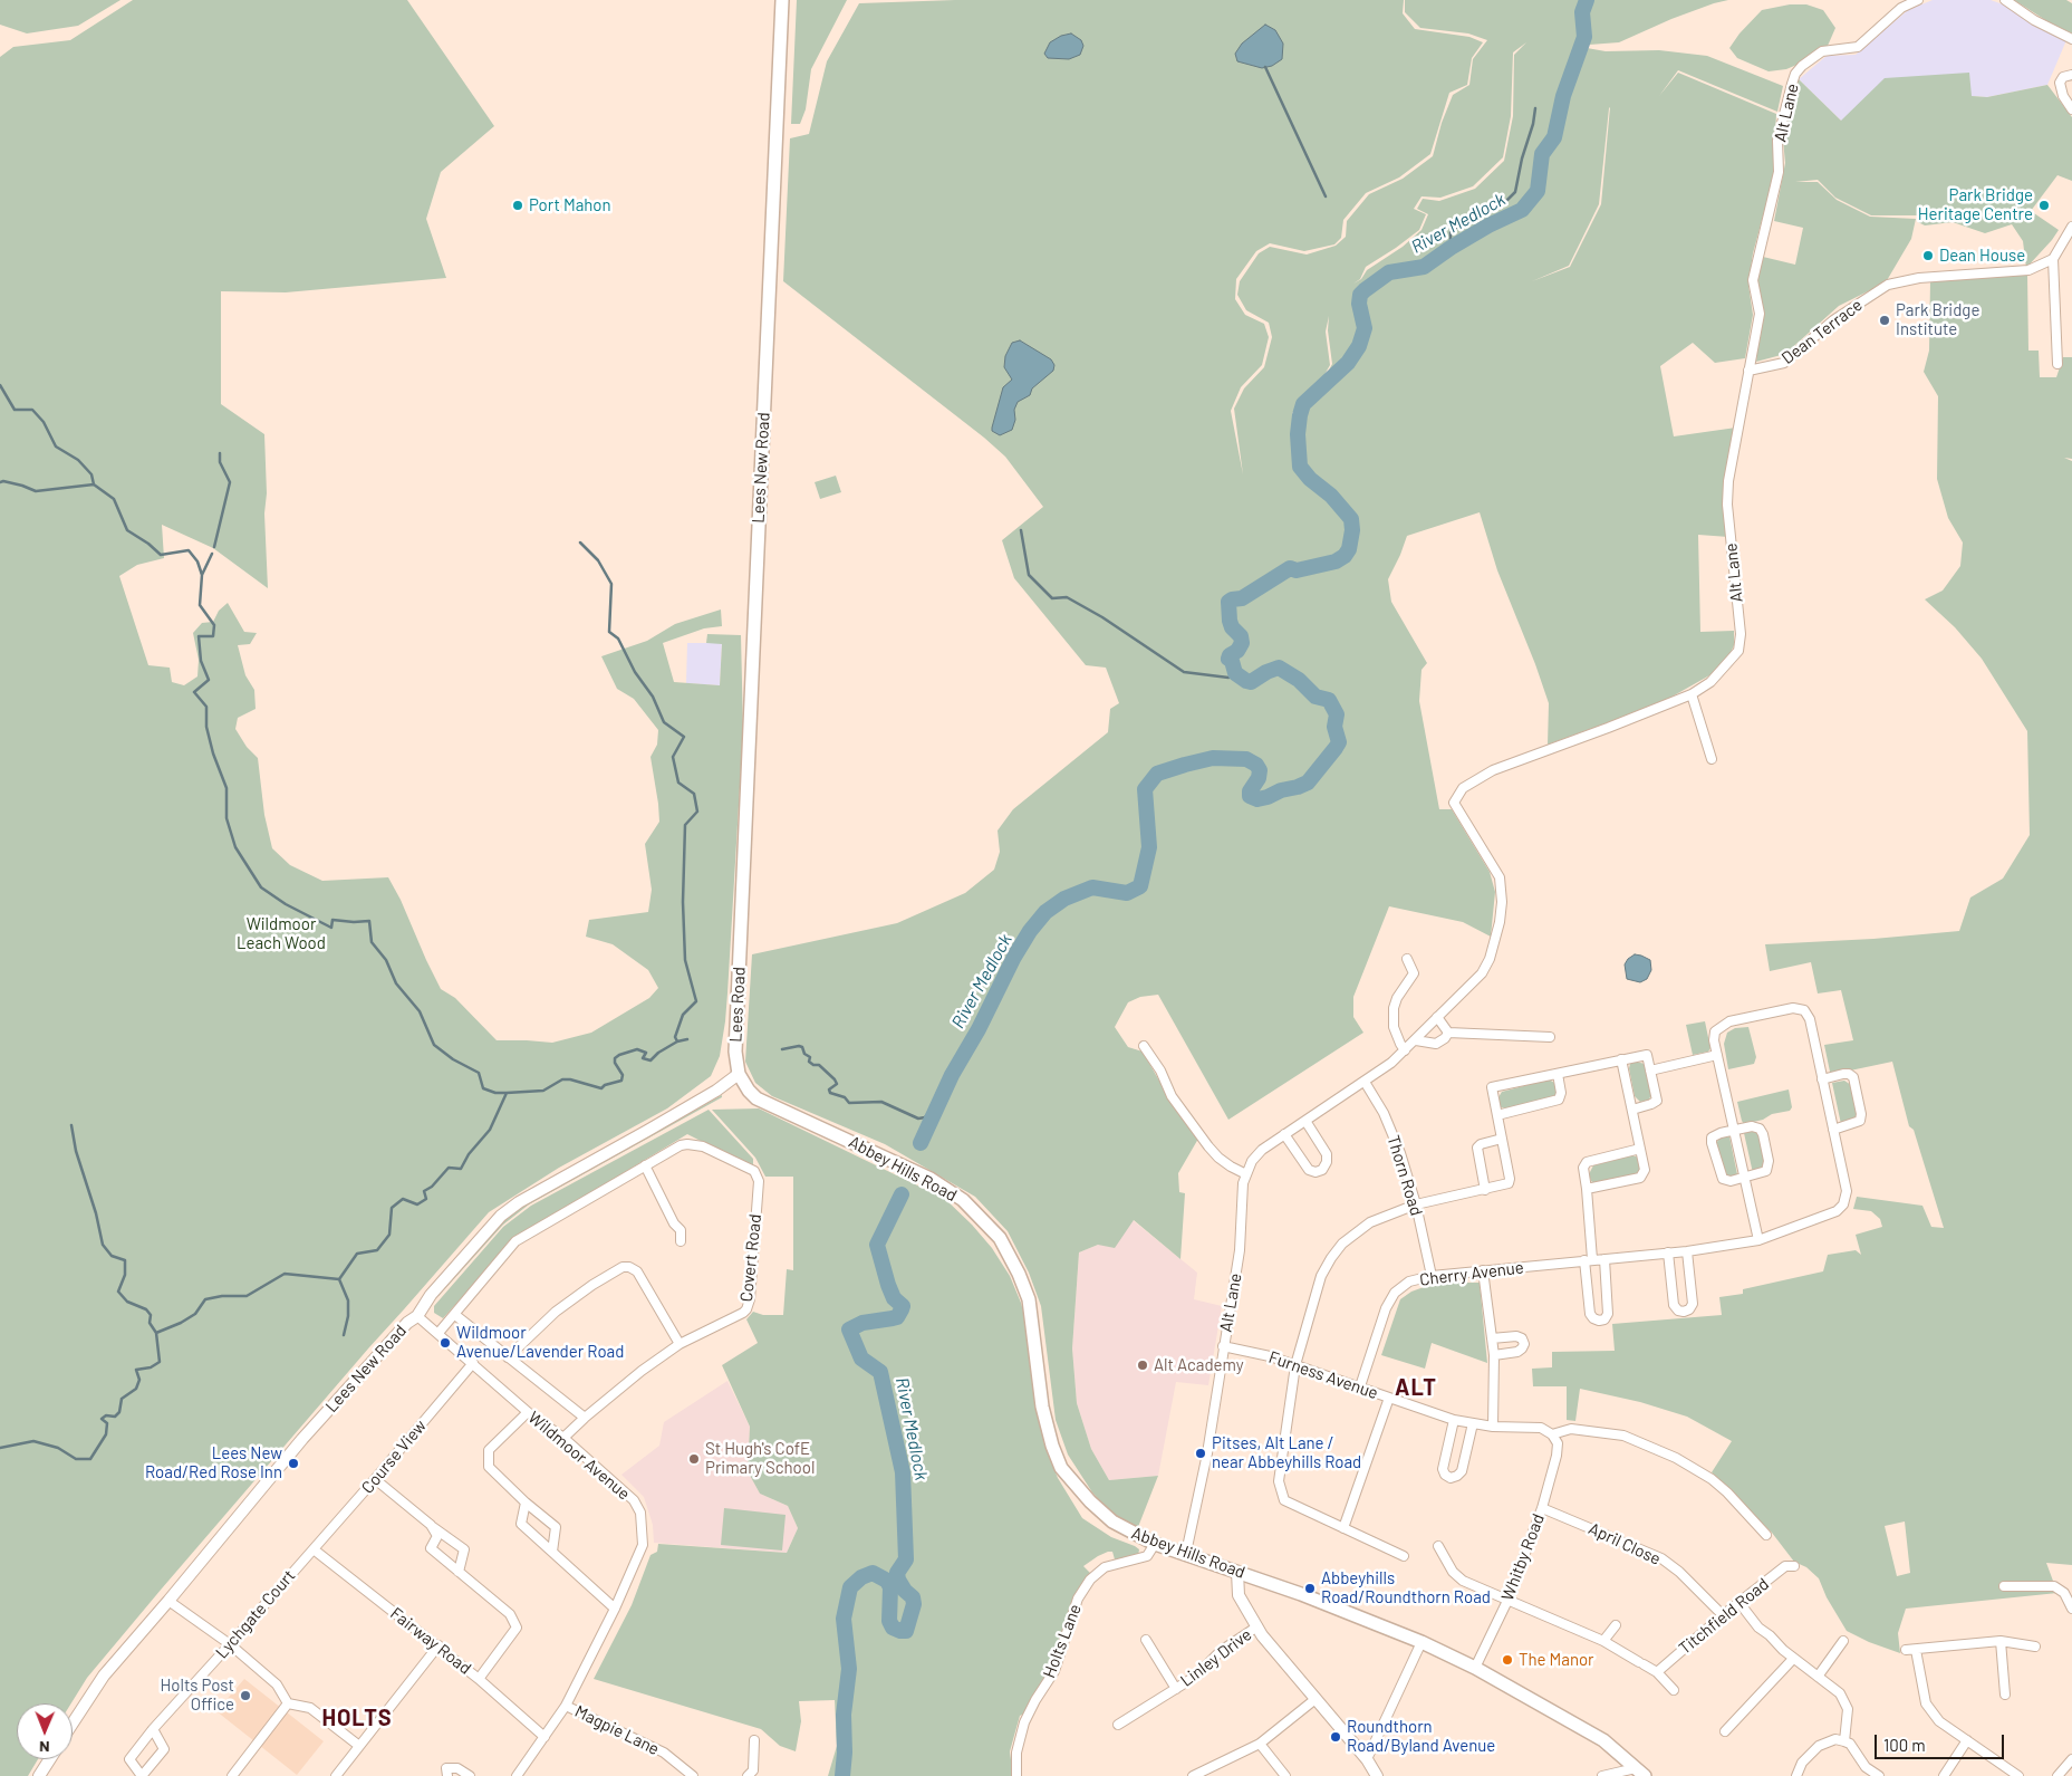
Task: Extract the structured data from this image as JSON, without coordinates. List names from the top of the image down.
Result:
{
  "streets": {
    "main road": ["Lees New Road", "Lees Road", "Abbey Hills Road"],
    "street": [
      "Alt Lane",
      "Dean Terrace",
      "Thorn Road",
      "Covert Road",
      "Cherry Avenue",
      "Furness Avenue",
      "Wildmoor Avenue",
      "Course View",
      "April Close",
      "Whitby Road",
      "Lychgate Court",
      "Titchfield Road",
      "Fairway Road",
      "Holts Lane",
      "Linley Drive",
      "Magpie Lane"
    ]
  },
  "crossings": [
    ["Alt Lane", "Dean Terrace"],
    ["Alt Lane", "Abbey Hills Road"],
    ["Alt Lane", "Thorn Road"],
    ["Alt Lane", "Furness Avenue"],
    ["Lees New Road", "Lees Road"],
    ["Lees New Road", "Abbey Hills Road"],
    ["Lees New Road", "Wildmoor Avenue"],
    ["Lees Road", "Abbey Hills Road"],
    ["Abbey Hills Road", "Whitby Road"],
    ["Abbey Hills Road", "Holts Lane"],
    ["Thorn Road", "Cherry Avenue"],
    ["Covert Road", "Wildmoor Avenue"],
    ["Cherry Avenue", "Furness Avenue"],
    ["Furness Avenue", "Whitby Road"],
    ["Wildmoor Avenue", "Course View"],
    ["Wildmoor Avenue", "Fairway Road"],
    ["Wildmoor Avenue", "Magpie Lane"],
    ["Course View", "Lychgate Court"],
    ["Course View", "Fairway Road"],
    ["April Close", "Whitby Road"],
    ["April Close", "Titchfield Road"],
    ["Lychgate Court", "Fairway Road"]
  ],
  "districts": ["ALT", "HOLTS"],
  "water": ["River Medlock"],
  "parks": ["Wildmoor Leach Wood"],
  "places": [
    "Port Mahon",
    "Park Bridge Heritage Centre",
    "Dean House",
    "Park Bridge Institute",
    "Wildmoor Avenue/Lavender Road",
    "Alt Academy",
    "Pitses, Alt Lane / near Abbeyhills Road",
    "St Hugh's CofE Primary School",
    "Lees New Road/Red Rose Inn",
    "Abbeyhills Road/Roundthorn Road",
    "The Manor",
    "Holts Post Office",
    "Roundthorn Road/Byland Avenue"
  ],
  "scale_bar": "100 m",
  "north": "bottom"
}
